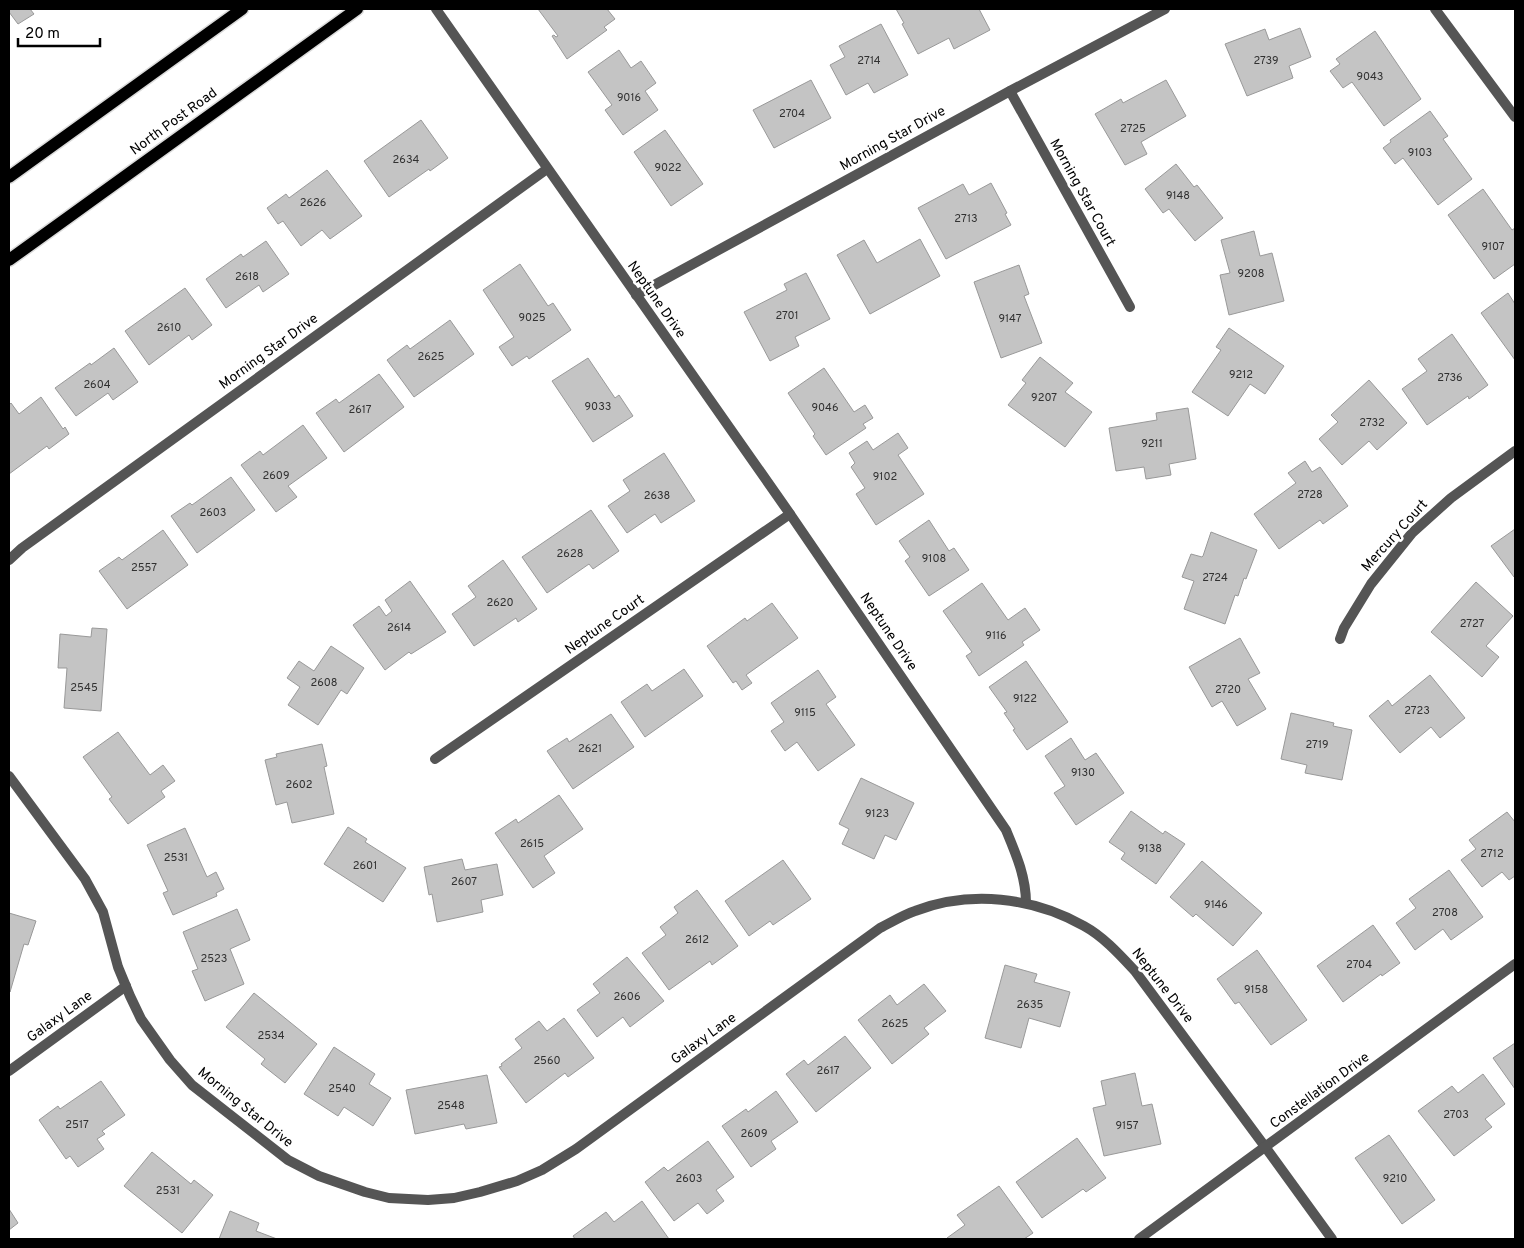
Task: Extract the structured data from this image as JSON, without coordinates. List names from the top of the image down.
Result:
{
  "streets": {
    "main road": ["North Post Road"],
    "street": [
      "Morning Star Drive",
      "Morning Star Court",
      "Neptune Drive",
      "Mercury Court",
      "Neptune Court",
      "Galaxy Lane",
      "Constellation Drive"
    ]
  },
  "crossings": [
    ["Morning Star Drive", "Morning Star Court"],
    ["Morning Star Drive", "Neptune Drive"],
    ["Morning Star Drive", "Galaxy Lane"],
    ["Neptune Drive", "Neptune Court"],
    ["Neptune Drive", "Galaxy Lane"],
    ["Neptune Drive", "Constellation Drive"]
  ],
  "house_numbers": [
    "2714",
    "2739",
    "9043",
    "9016",
    "2704",
    "2725",
    "9103",
    "2634",
    "9022",
    "9148",
    "2626",
    "2713",
    "9107",
    "9208",
    "2618",
    "2701",
    "9025",
    "9147",
    "2610",
    "2625",
    "9212",
    "2736",
    "2604",
    "9207",
    "9033",
    "9046",
    "2617",
    "2732",
    "9211",
    "2609",
    "9102",
    "2728",
    "2638",
    "2603",
    "2628",
    "9108",
    "2557",
    "2724",
    "2620",
    "2727",
    "2614",
    "9116",
    "2608",
    "2545",
    "2720",
    "9122",
    "2723",
    "9115",
    "2719",
    "2621",
    "9130",
    "2602",
    "9123",
    "2615",
    "9138",
    "2712",
    "2531",
    "2601",
    "2607",
    "9146",
    "2708",
    "2612",
    "2523",
    "2704",
    "9158",
    "2606",
    "2635",
    "2625",
    "2534",
    "2560",
    "2617",
    "2540",
    "2548",
    "2703",
    "2517",
    "9157",
    "2609",
    "2603",
    "9210",
    "2531"
  ],
  "scale_bar": "20 m"
}
